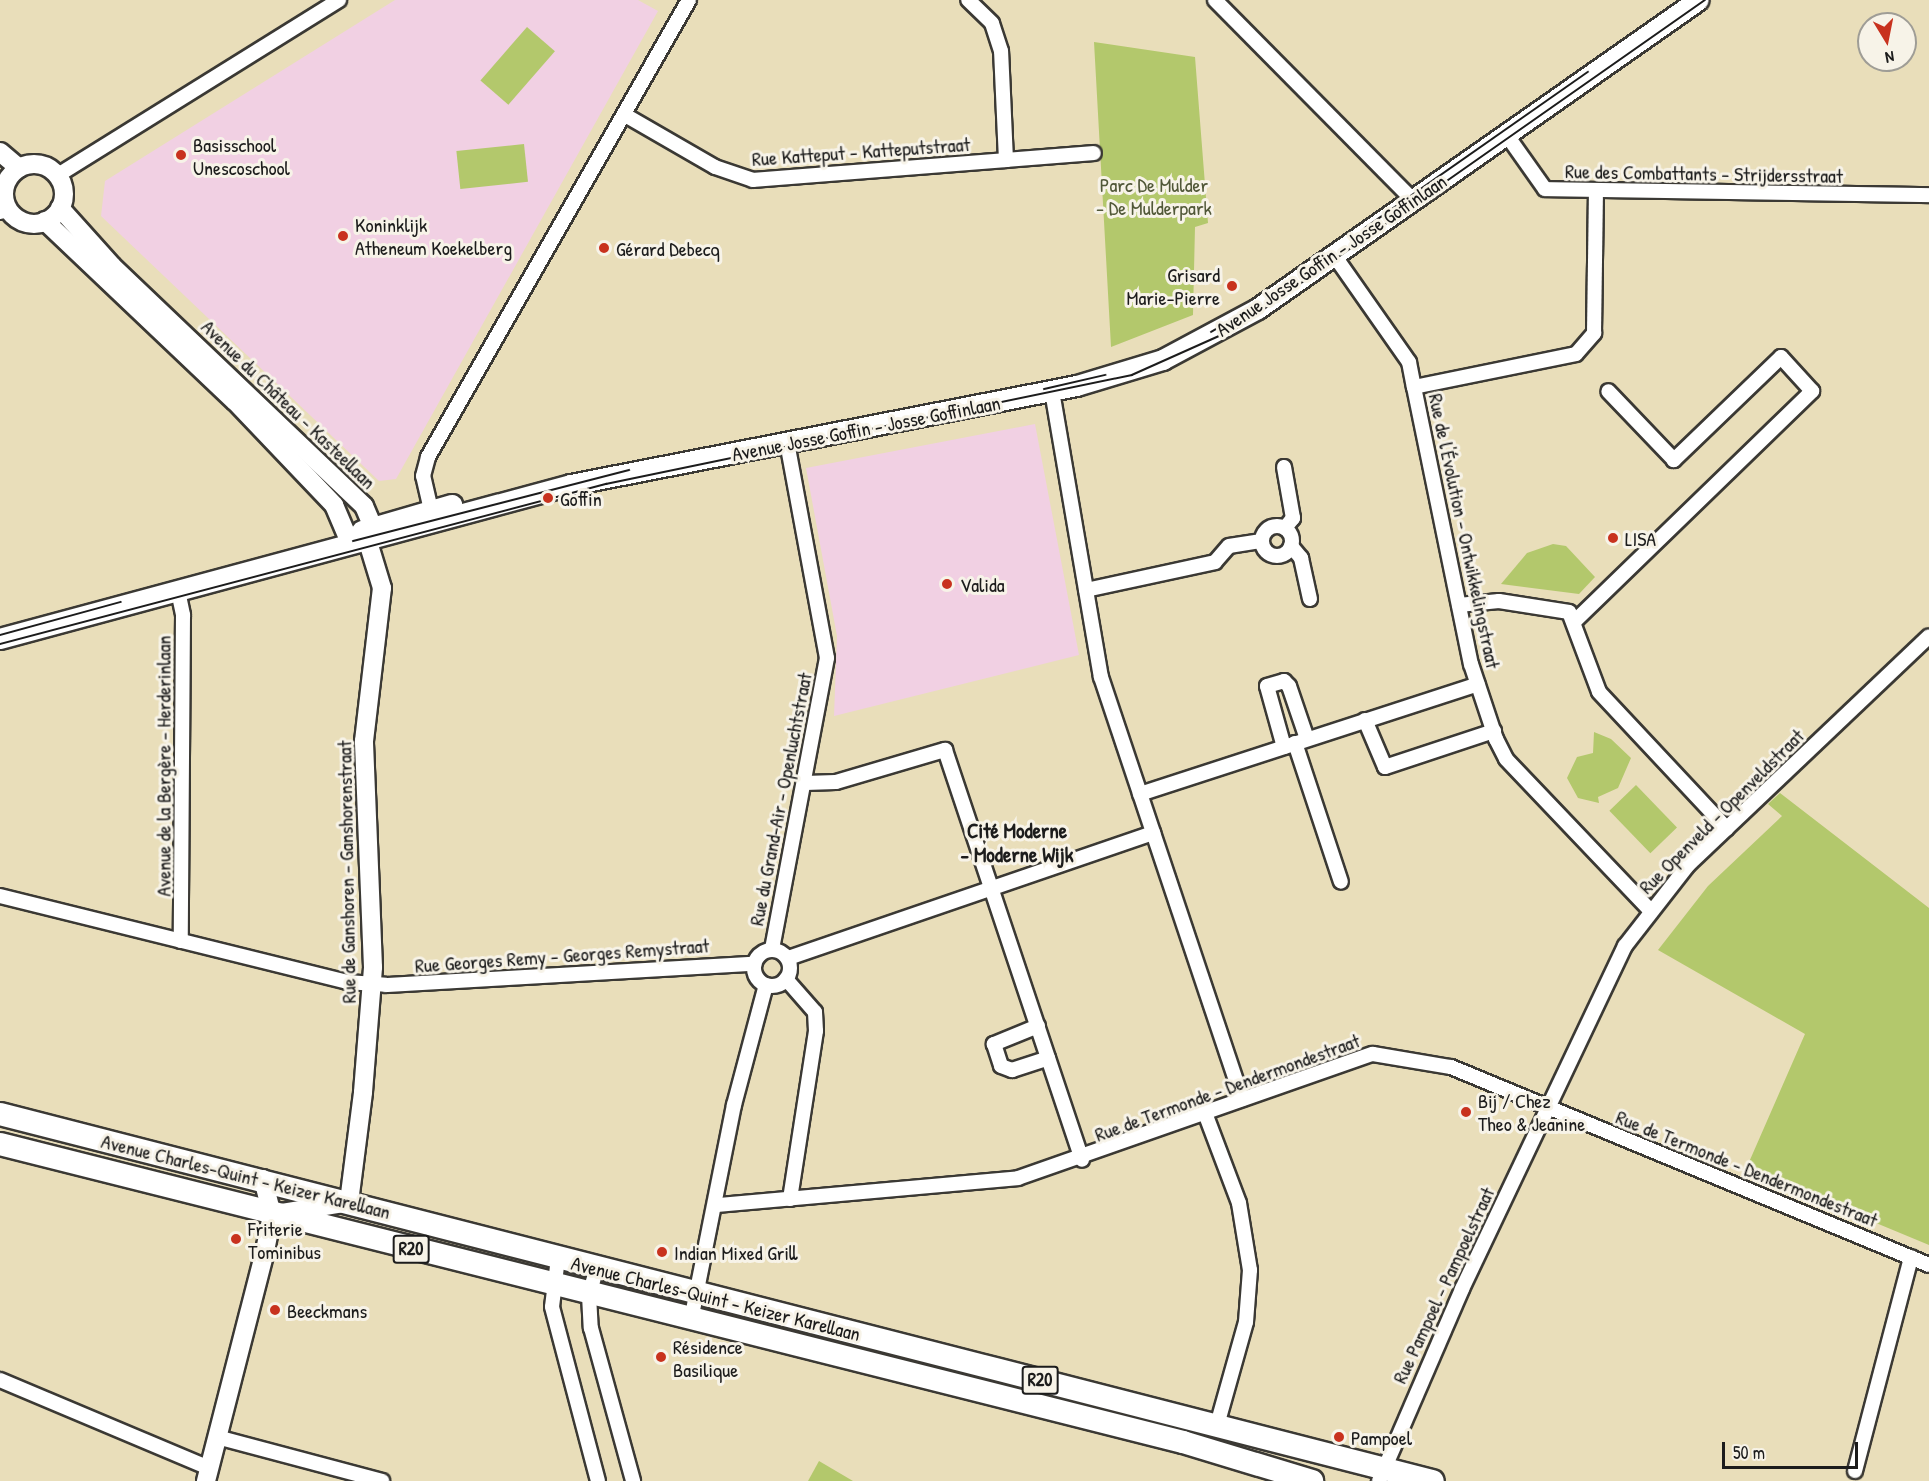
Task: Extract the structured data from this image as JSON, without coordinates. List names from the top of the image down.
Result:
{
  "streets": {
    "main road": ["Avenue Josse Goffin - Josse Goffinlaan", "Avenue Charles-Quint - Keizer Karellaan", "R20"],
    "street": [
      "Rue Katteput - Katteputstraat",
      "Rue des Combattants - Strijdersstraat",
      "Avenue du Château - Kasteellaan",
      "Rue de l'Évolution - Ontwikkelingstraat",
      "Avenue de la Bergère - Herderinlaan",
      "Rue du Grand-Air - Openluchtstraat",
      "Rue Openveld - Openveldstraat",
      "Rue de Ganshoren - Ganshorenstraat",
      "Rue Georges Remy - Georges Remystraat",
      "Rue de Termonde - Dendermondestraat",
      "Rue Pampoel - Pampoelstraat"
    ]
  },
  "crossings": [
    ["Rue des Combattants - Strijdersstraat", "Avenue Josse Goffin - Josse Goffinlaan"],
    ["Avenue Josse Goffin - Josse Goffinlaan", "Avenue du Château - Kasteellaan"],
    ["Avenue Josse Goffin - Josse Goffinlaan", "Rue de l'Évolution - Ontwikkelingstraat"],
    ["Avenue Josse Goffin - Josse Goffinlaan", "Rue du Grand-Air - Openluchtstraat"],
    ["Avenue Josse Goffin - Josse Goffinlaan", "Rue de Ganshoren - Ganshorenstraat"],
    ["Avenue du Château - Kasteellaan", "Rue de Ganshoren - Ganshorenstraat"],
    ["Rue de l'Évolution - Ontwikkelingstraat", "Rue Openveld - Openveldstraat"],
    ["Avenue de la Bergère - Herderinlaan", "Rue Georges Remy - Georges Remystraat"],
    ["Rue du Grand-Air - Openluchtstraat", "Rue Georges Remy - Georges Remystraat"],
    ["Rue Openveld - Openveldstraat", "Rue de Termonde - Dendermondestraat"],
    ["Rue Openveld - Openveldstraat", "Rue Pampoel - Pampoelstraat"],
    ["Rue de Ganshoren - Ganshorenstraat", "Rue Georges Remy - Georges Remystraat"],
    ["Rue de Ganshoren - Ganshorenstraat", "Avenue Charles-Quint - Keizer Karellaan"],
    ["Rue de Termonde - Dendermondestraat", "Rue Pampoel - Pampoelstraat"],
    ["Avenue Charles-Quint - Keizer Karellaan", "Rue Pampoel - Pampoelstraat"]
  ],
  "districts": ["Cité Moderne - Moderne Wijk"],
  "parks": ["Parc De Mulder - De Mulderpark"],
  "places": [
    "Basisschool Unescoschool",
    "Koninklijk Atheneum Koekelberg",
    "Gérard Debecq",
    "Grisard Marie-Pierre",
    "Goffin",
    "LISA",
    "Valida",
    "Bij / Chez Theo & Jeanine",
    "Friterie Tominibus",
    "Indian Mixed Grill",
    "Beeckmans",
    "Résidence Basilique",
    "Pampoel"
  ],
  "scale_bar": "50 m",
  "north": "bottom"
}
